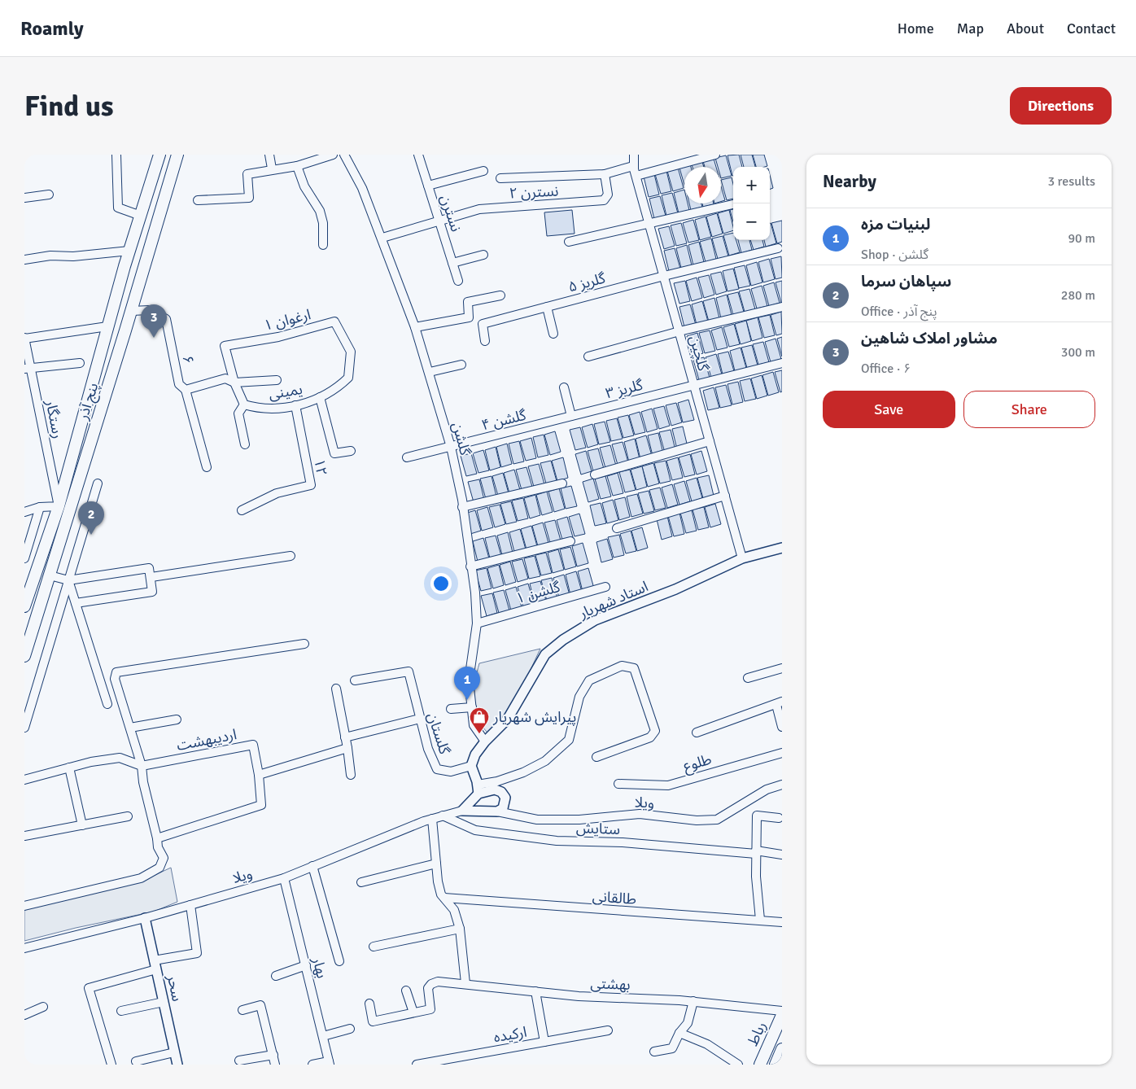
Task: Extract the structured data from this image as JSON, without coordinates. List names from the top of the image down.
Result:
{
  "streets": {
    "main road": ["پنج آذر", "رباط"],
    "street": [
      "نسترن ۲",
      "نسترن",
      "گلریز ۵",
      "ارغوان ۱",
      "گلچین",
      "۶",
      "گلریز ۳",
      "یمینی",
      "رستگار",
      "گلشن ۴",
      "گلشن",
      "۱۲",
      "گلشن ۱",
      "استاد شهریار",
      "گلستان",
      "اردیبهشت",
      "طلوع",
      "ویلا",
      "ستایش",
      "طالقانی",
      "بهار",
      "بهشتی",
      "سحر",
      "ارکیده"
    ]
  },
  "crossings": [
    ["نسترن ۲", "نسترن"],
    ["گلریز ۵", "گلچین"],
    ["ارغوان ۱", "یمینی"],
    ["گلچین", "گلریز ۳"],
    ["گلچین", "استاد شهریار"],
    ["۶", "پنج آذر"],
    ["گلریز ۳", "گلشن ۴"],
    ["یمینی", "۱۲"],
    ["پنج آذر", "رستگار"],
    ["گلشن ۴", "گلشن"],
    ["گلشن", "گلشن ۱"],
    ["گلشن", "استاد شهریار"],
    ["استاد شهریار", "گلستان"],
    ["ویلا", "ستایش"],
    ["ویلا", "بهار"],
    ["ویلا", "سحر"]
  ],
  "places": {
    "shop": ["پیرایش شهریار"]
  },
  "north": "bottom",
  "page": {
    "header": "Roamly",
    "nav": [
      "Home",
      "Map",
      "About",
      "Contact"
    ],
    "buttons": [
      "Directions",
      ["Save", "Share"]
    ],
    "title": "Find us",
    "heading": ["Nearby", "3 results"],
    "map_buttons": ["+", "−"],
    "list": [
      {
        "mark": "1",
        "name": "لبنیات مزه",
        "note": "Shop · گلشن",
        "value": "90 m"
      },
      {
        "mark": "2",
        "name": "سپاهان سرما",
        "note": "Office · پنج آذر",
        "value": "280 m"
      },
      {
        "mark": "3",
        "name": "مشاور املاک شاهین",
        "note": "Office · ۶",
        "value": "300 m"
      }
    ],
    "pins": ["3", "2", "1"]
  }
}
